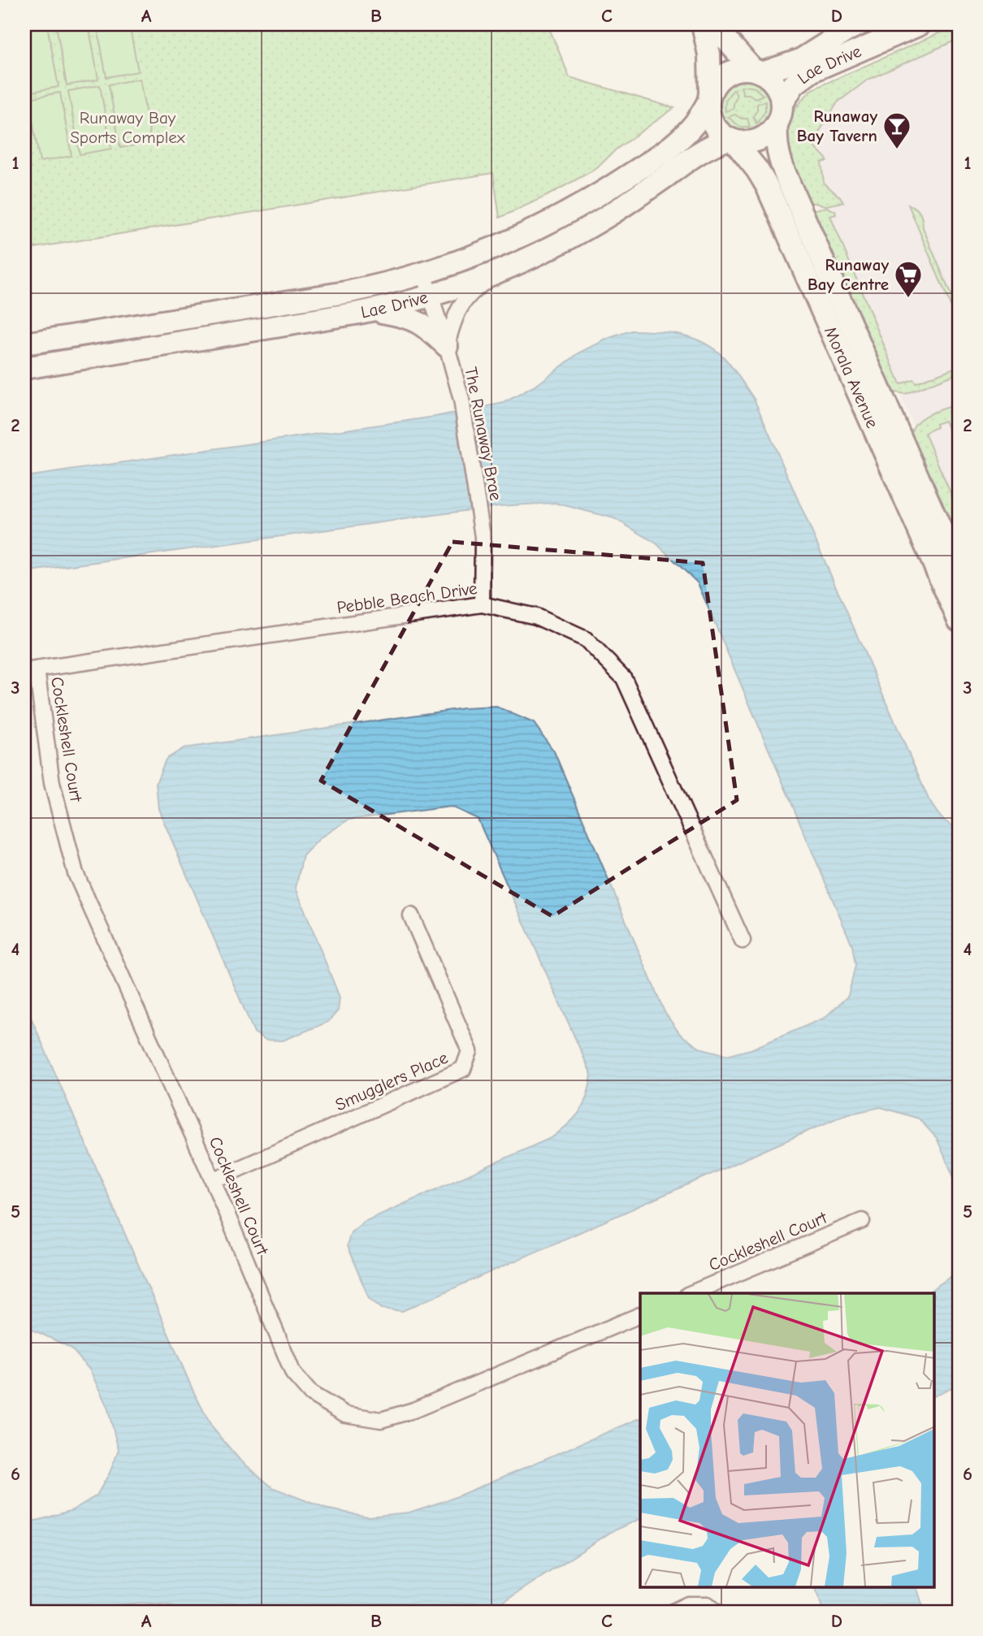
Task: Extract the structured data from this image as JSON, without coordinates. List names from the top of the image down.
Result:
{
  "streets": {
    "main road": ["Lae Drive", "Morala Avenue"],
    "street": [
      "The Runaway Brae",
      "Pebble Beach Drive",
      "Cockleshell Court",
      "Smugglers Place"
    ]
  },
  "crossings": [
    ["Lae Drive", "Morala Avenue"],
    ["Lae Drive", "The Runaway Brae"],
    ["The Runaway Brae", "Pebble Beach Drive"],
    ["Pebble Beach Drive", "Cockleshell Court"],
    ["Cockleshell Court", "Smugglers Place"]
  ],
  "parks": ["Runaway Bay Sports Complex"],
  "places": {
    "bar": ["Runaway Bay Tavern"],
    "supermarket": ["Runaway Bay Centre"]
  },
  "grid": {
    "columns": [
      "A",
      "B",
      "C",
      "D"
    ],
    "rows": [
      "1",
      "2",
      "3",
      "4",
      "5",
      "6"
    ]
  }
}
